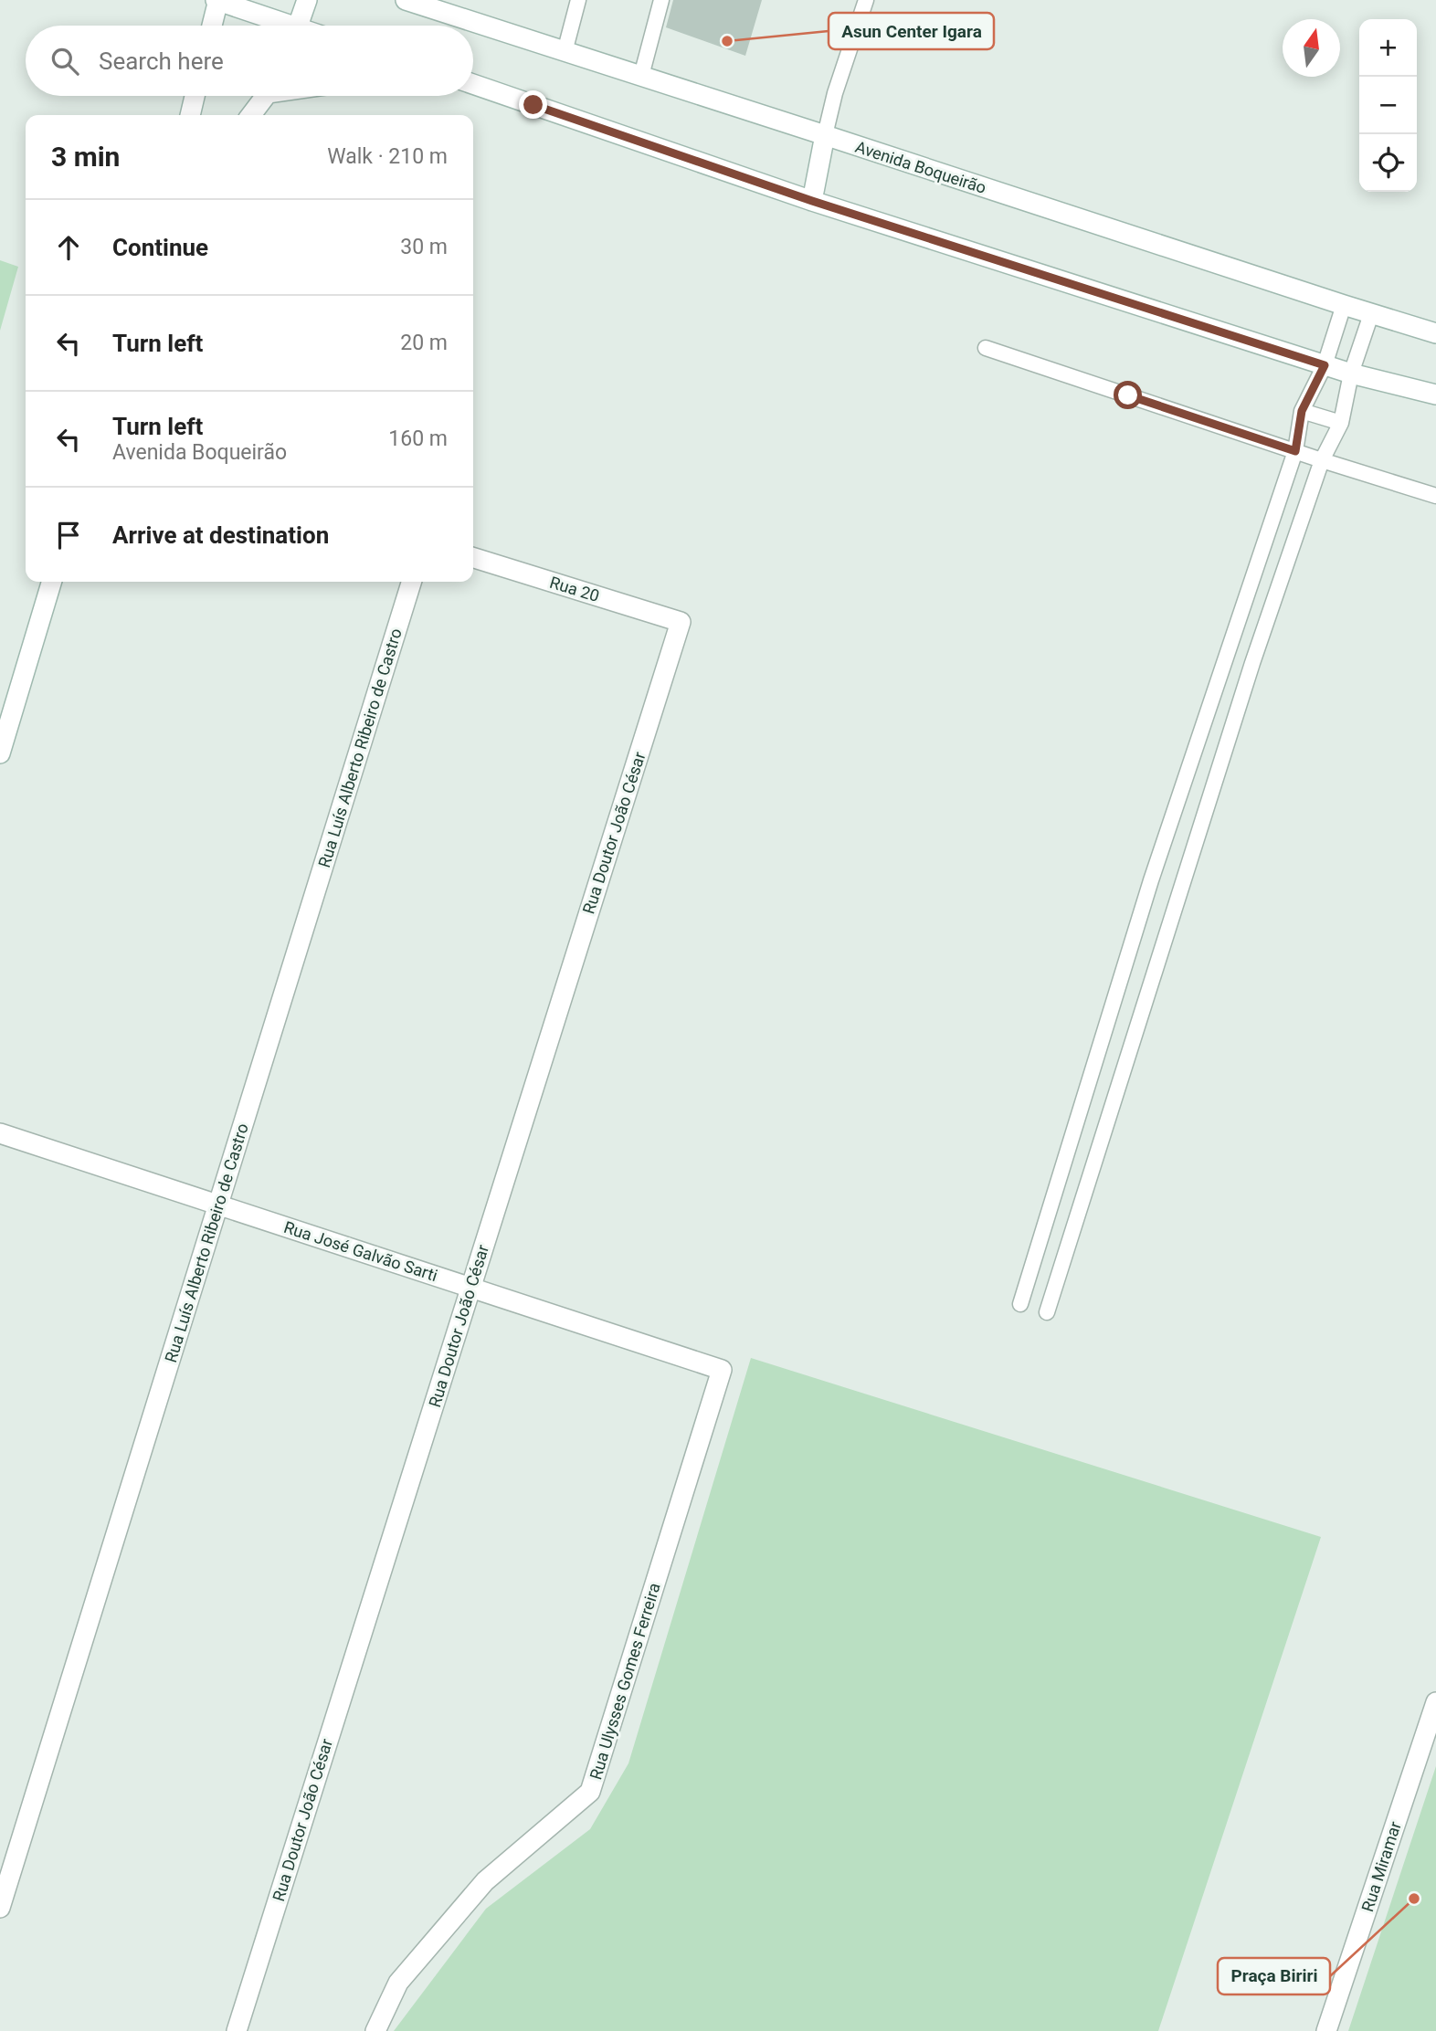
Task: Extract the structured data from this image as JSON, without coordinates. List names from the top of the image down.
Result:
{
  "streets": {
    "street": [
      "Avenida Boqueirão",
      "Rua 20",
      "Rua Luís Alberto Ribeiro de Castro",
      "Rua Doutor João César",
      "Rua José Galvão Sarti",
      "Rua Ulysses Gomes Ferreira",
      "Rua Miramar"
    ]
  },
  "crossings": [
    ["Rua 20", "Rua Doutor João César"],
    ["Rua Luís Alberto Ribeiro de Castro", "Rua José Galvão Sarti"],
    ["Rua Doutor João César", "Rua José Galvão Sarti"],
    ["Rua José Galvão Sarti", "Rua Ulysses Gomes Ferreira"]
  ],
  "places": ["Asun Center Igara", "Praça Biriri"],
  "north": "top",
  "page": {
    "map_buttons": ["+", "−"],
    "search": "Search here",
    "heading": ["3 min", "Walk · 210 m"],
    "list": [
      ["Continue", "30 m"],
      ["Turn left", "20 m"],
      ["Turn left", "Avenida Boqueirão", "160 m"],
      "Arrive at destination"
    ]
  }
}
